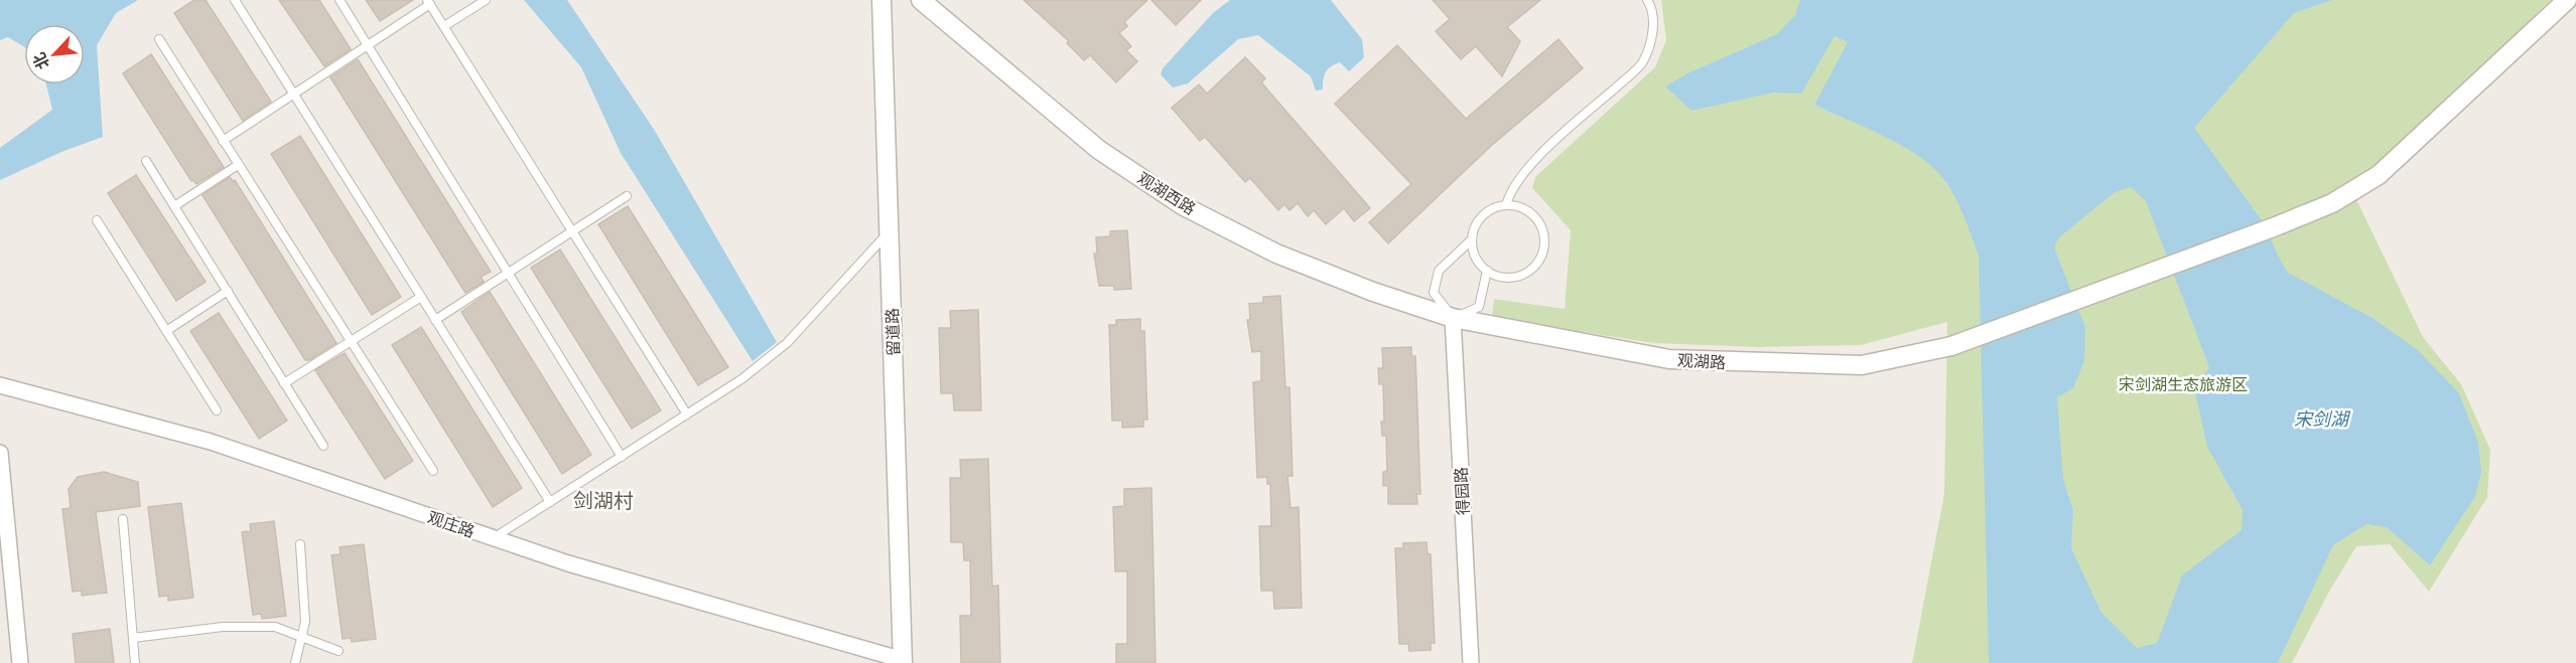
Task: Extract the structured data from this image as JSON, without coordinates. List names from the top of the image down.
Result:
{
  "streets": {
    "street": [
      "观湖西路",
      "留道路",
      "观湖路",
      "得园路",
      "观庄路"
    ]
  },
  "crossings": [
    ["观湖西路", "观湖路"],
    ["观湖西路", "得园路"],
    ["留道路", "观庄路"],
    ["观湖路", "得园路"]
  ],
  "districts": ["剑湖村"],
  "water": ["宋剑湖"],
  "parks": ["宋剑湖生态旅游区"],
  "north": "bottom left"
}
